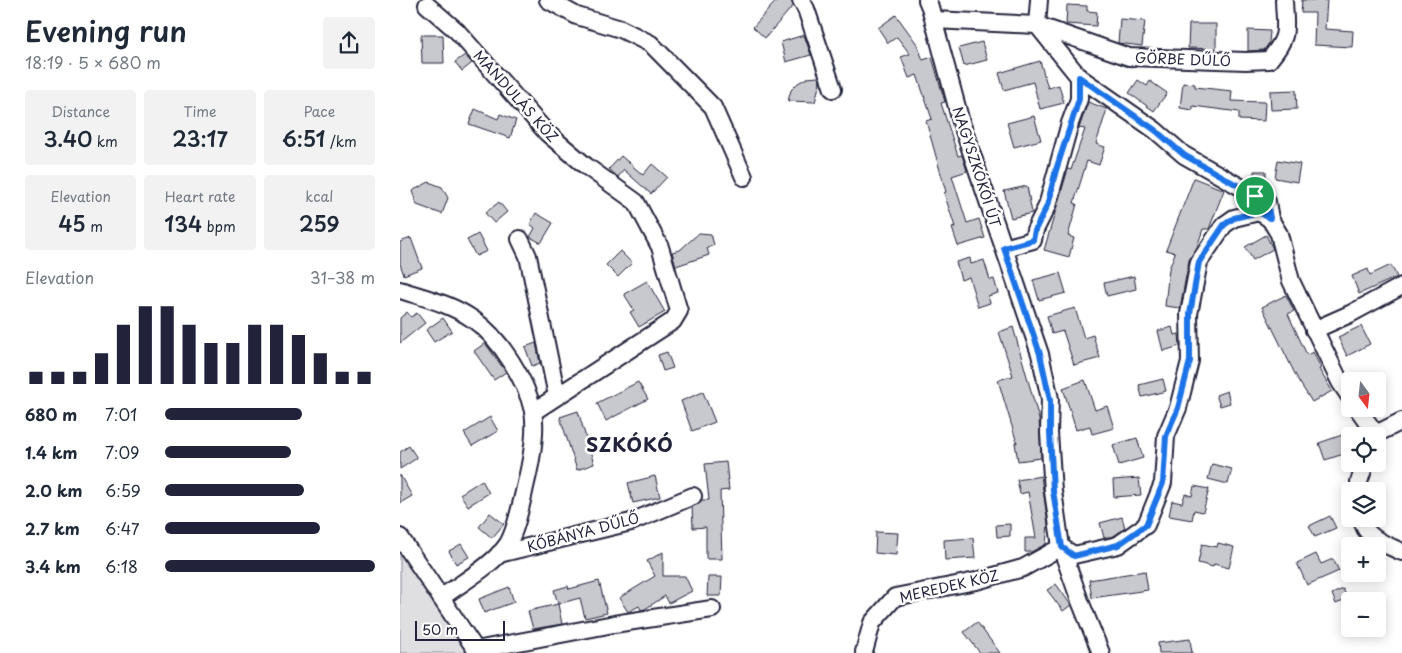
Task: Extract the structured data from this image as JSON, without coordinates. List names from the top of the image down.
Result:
{
  "streets": {
    "street": [
      "GÖRBE DŰLŐ",
      "MANDULÁS KÖZ",
      "NAGYSZKÓKÓI ÚT",
      "KŐBÁNYA DŰLŐ",
      "MEREDEK KÖZ"
    ]
  },
  "crossings": [
    ["NAGYSZKÓKÓI ÚT", "MEREDEK KÖZ"]
  ],
  "districts": ["SZKÓKÓ"],
  "scale_bar": "50 m",
  "north": "bottom",
  "page": {
    "heading": ["Evening run", "18:19 · 5 × 680 m"],
    "stats": [
      ["Distance", "3.40 km"],
      ["Time", "23:17"],
      ["Pace", "6:51 /km"],
      ["Elevation", "45 m"],
      ["Heart rate", "134 bpm"],
      ["kcal", "259"]
    ],
    "chart": ["Elevation", "31–38 m"],
    "map_buttons": ["+", "−"],
    "list": [
      {
        "name": "680 m",
        "note": "7:01"
      },
      {
        "name": "1.4 km",
        "note": "7:09"
      },
      {
        "name": "2.0 km",
        "note": "6:59"
      },
      {
        "name": "2.7 km",
        "note": "6:47"
      },
      {
        "name": "3.4 km",
        "note": "6:18"
      }
    ],
    "scale": "50 m"
  }
}
